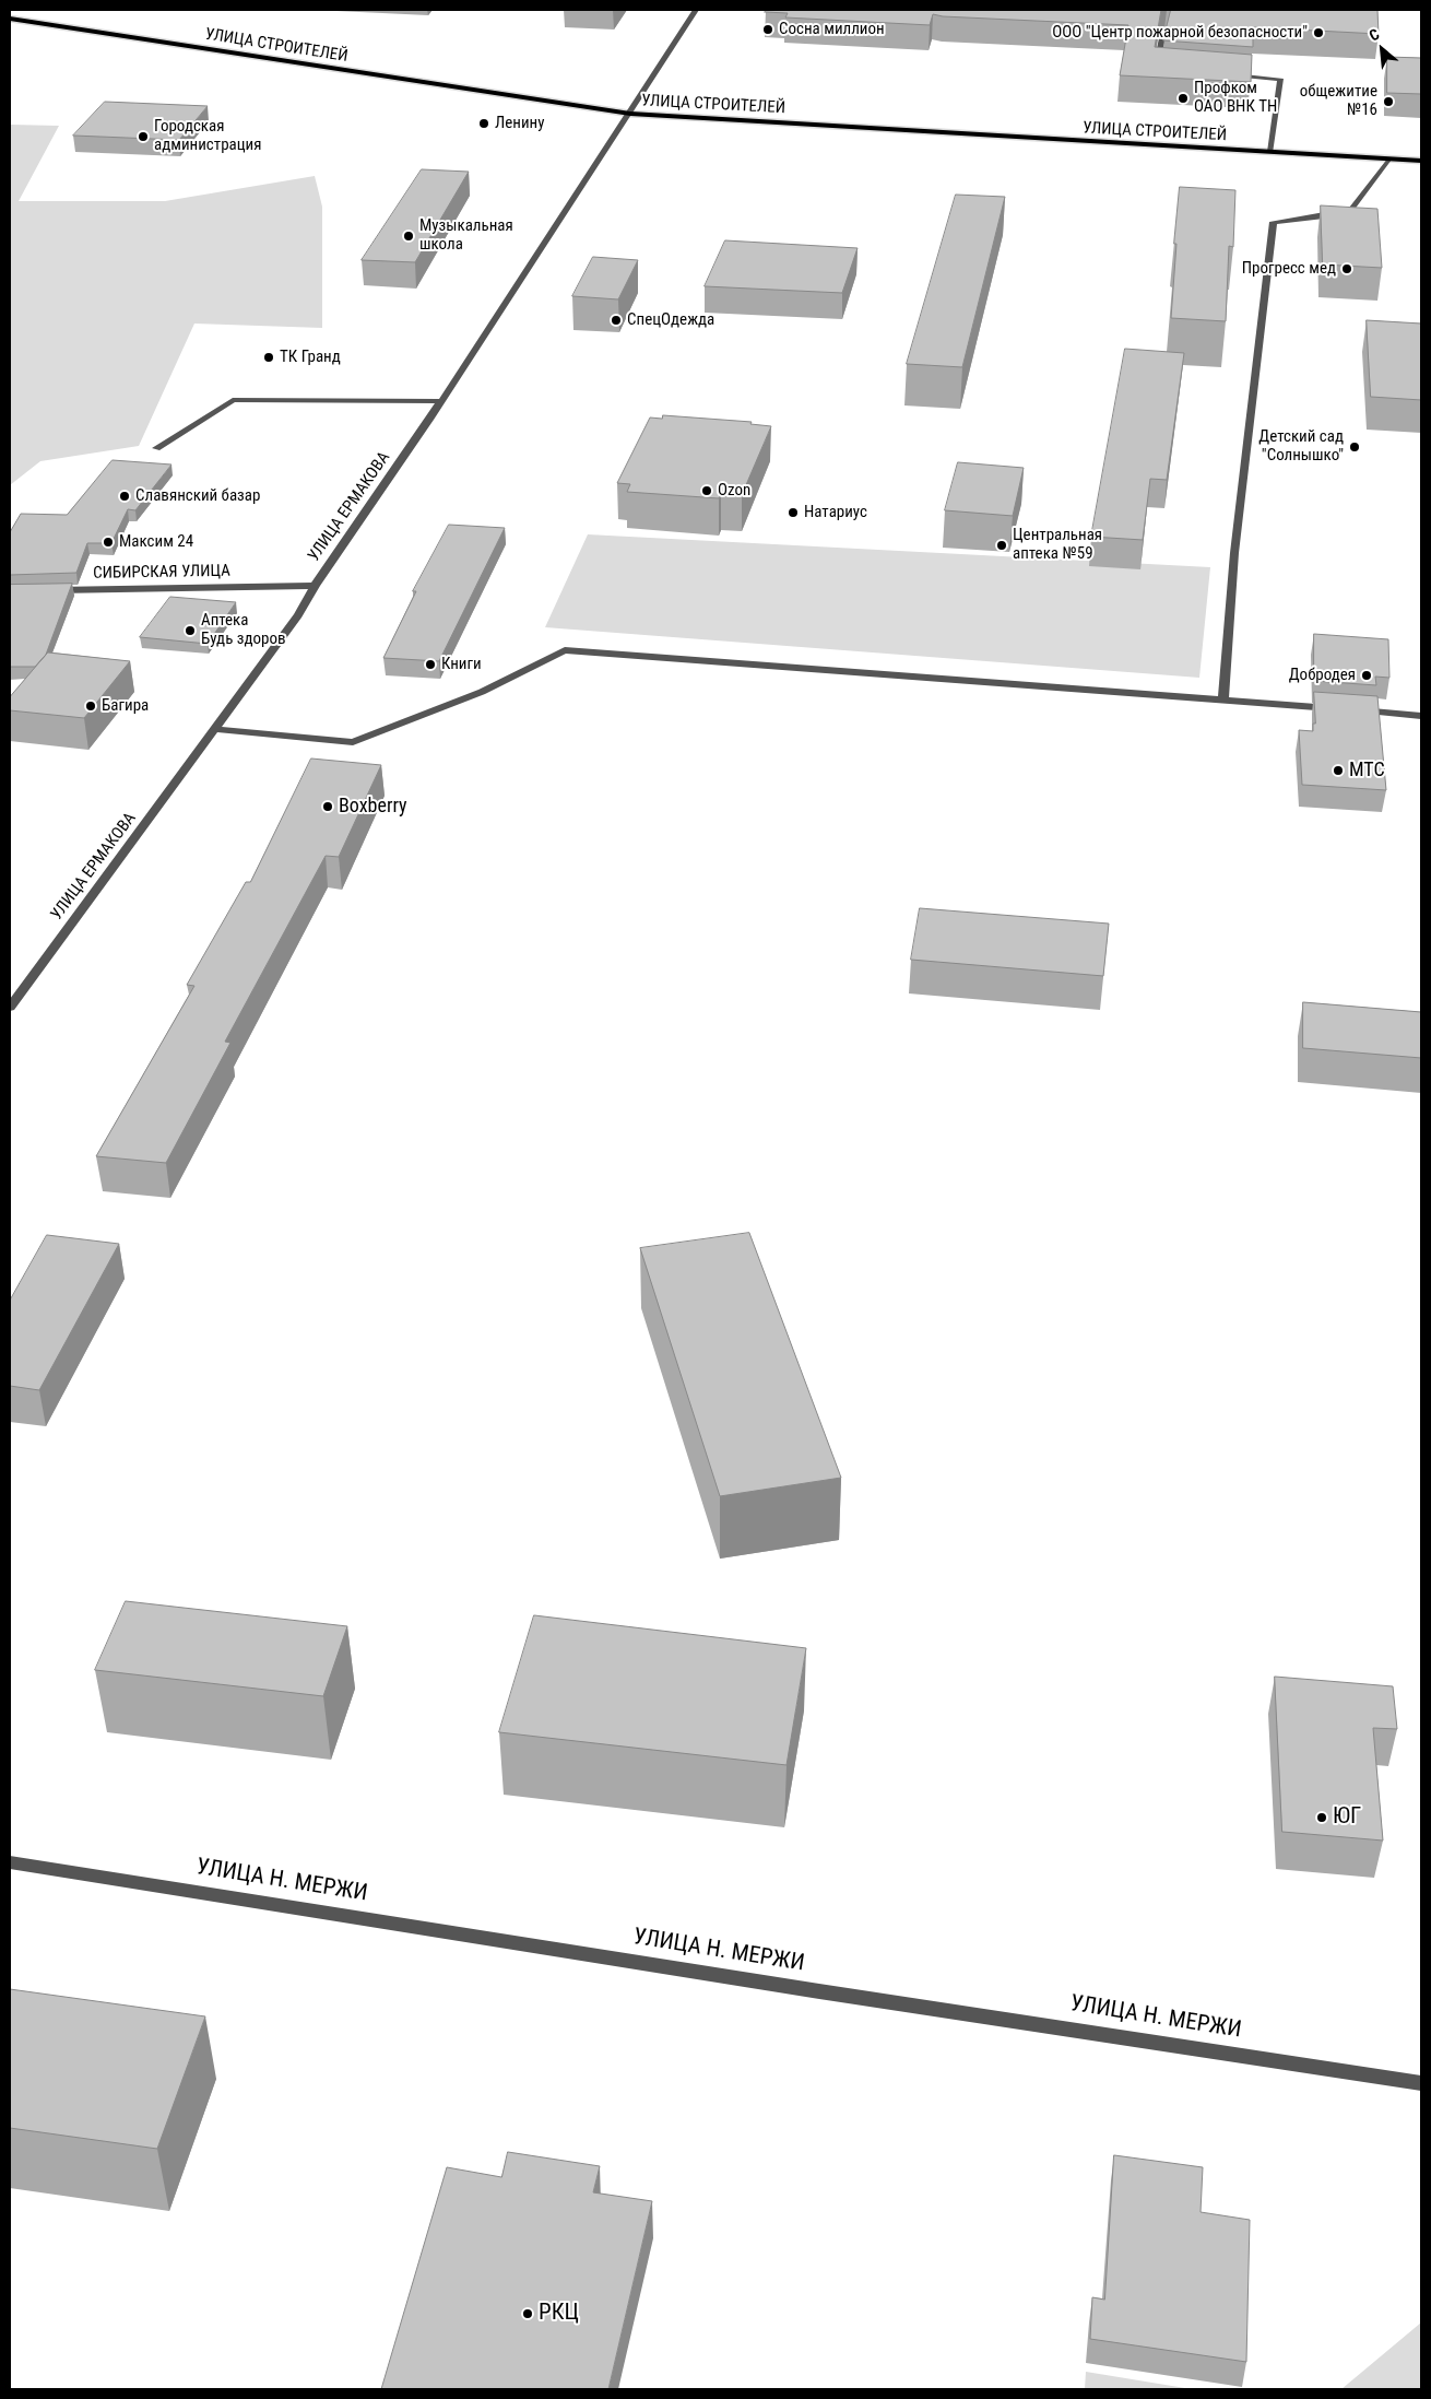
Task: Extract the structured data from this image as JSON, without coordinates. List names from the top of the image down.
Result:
{
  "streets": {
    "main road": ["УЛИЦА СТРОИТЕЛЕЙ"],
    "street": ["УЛИЦА ЕРМАКОВА", "СИБИРСКАЯ УЛИЦА", "УЛИЦА Н. МЕРЖИ"]
  },
  "crossings": [
    ["УЛИЦА СТРОИТЕЛЕЙ", "УЛИЦА ЕРМАКОВА"],
    ["УЛИЦА ЕРМАКОВА", "СИБИРСКАЯ УЛИЦА"]
  ],
  "places": [
    "Сосна миллион",
    "ООО \"Центр пожарной безопасности\"",
    "Профком ОАО ВНК ТН",
    "общежитие №16",
    "Ленину",
    "Городская администрация",
    "Музыкальная школа",
    "Прогресс мед",
    "СпецОдежда",
    "ТК Гранд",
    "Детский сад \"Солнышко\"",
    "Ozon",
    "Славянский базар",
    "Натариус",
    "Максим 24",
    "Центральная аптека №59",
    "Аптека Будь здоров",
    "Книги",
    "Добродея",
    "Багира",
    "МТС",
    "Boxberry",
    "ЮГ",
    "РКЦ"
  ],
  "north": "top left"
}
